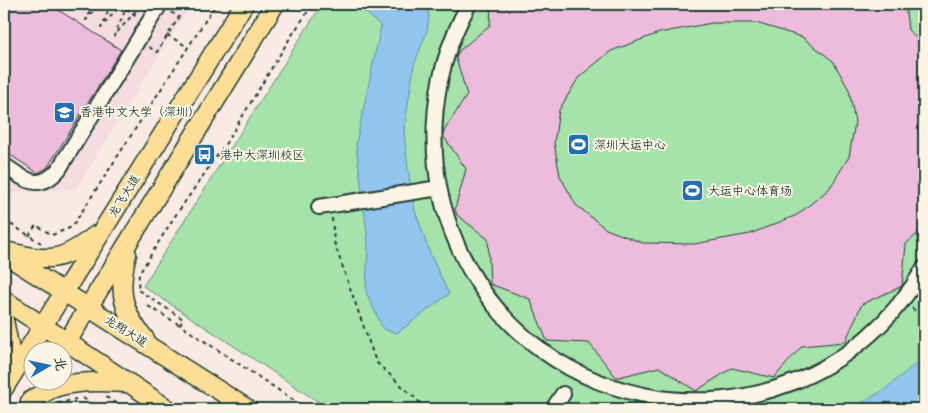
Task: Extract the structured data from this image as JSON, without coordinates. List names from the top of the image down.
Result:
{
  "streets": {
    "main road": ["龙飞大道", "龙翔大道"]
  },
  "crossings": [
    ["龙飞大道", "龙翔大道"]
  ],
  "places": {
    "school or university": ["香港中文大学（深圳）"],
    "sports": ["深圳大运中心", "大运中心体育场"],
    "bus stop": ["港中大深圳校区"]
  },
  "north": "right"
}
